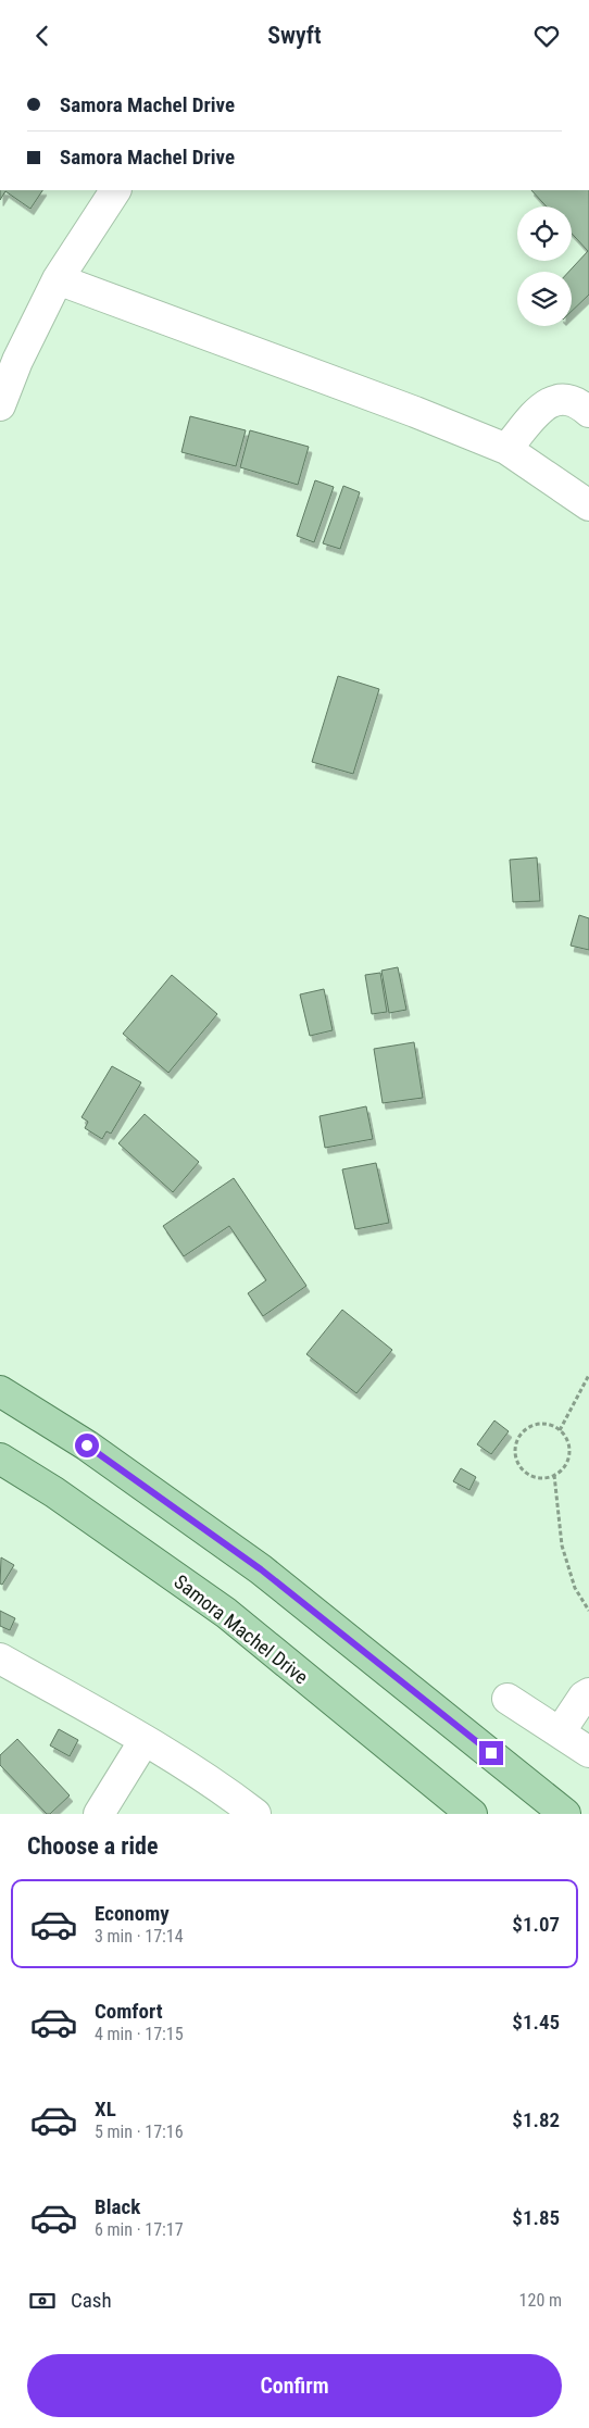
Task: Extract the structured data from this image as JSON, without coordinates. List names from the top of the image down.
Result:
{
  "streets": {
    "main road": ["Samora Machel Drive"]
  },
  "page": {
    "header": "Swyft",
    "banner": ["Samora Machel Drive", "Samora Machel Drive"],
    "heading": "Choose a ride",
    "list": [
      {
        "name": "Economy",
        "note": "3 min · 17:14",
        "value": "$1.07"
      },
      {
        "name": "Comfort",
        "note": "4 min · 17:15",
        "value": "$1.45"
      },
      {
        "name": "XL",
        "note": "5 min · 17:16",
        "value": "$1.82"
      },
      {
        "name": "Black",
        "note": "6 min · 17:17",
        "value": "$1.85"
      }
    ],
    "pay": ["Cash", "120 m"],
    "buttons": "Confirm"
  }
}
